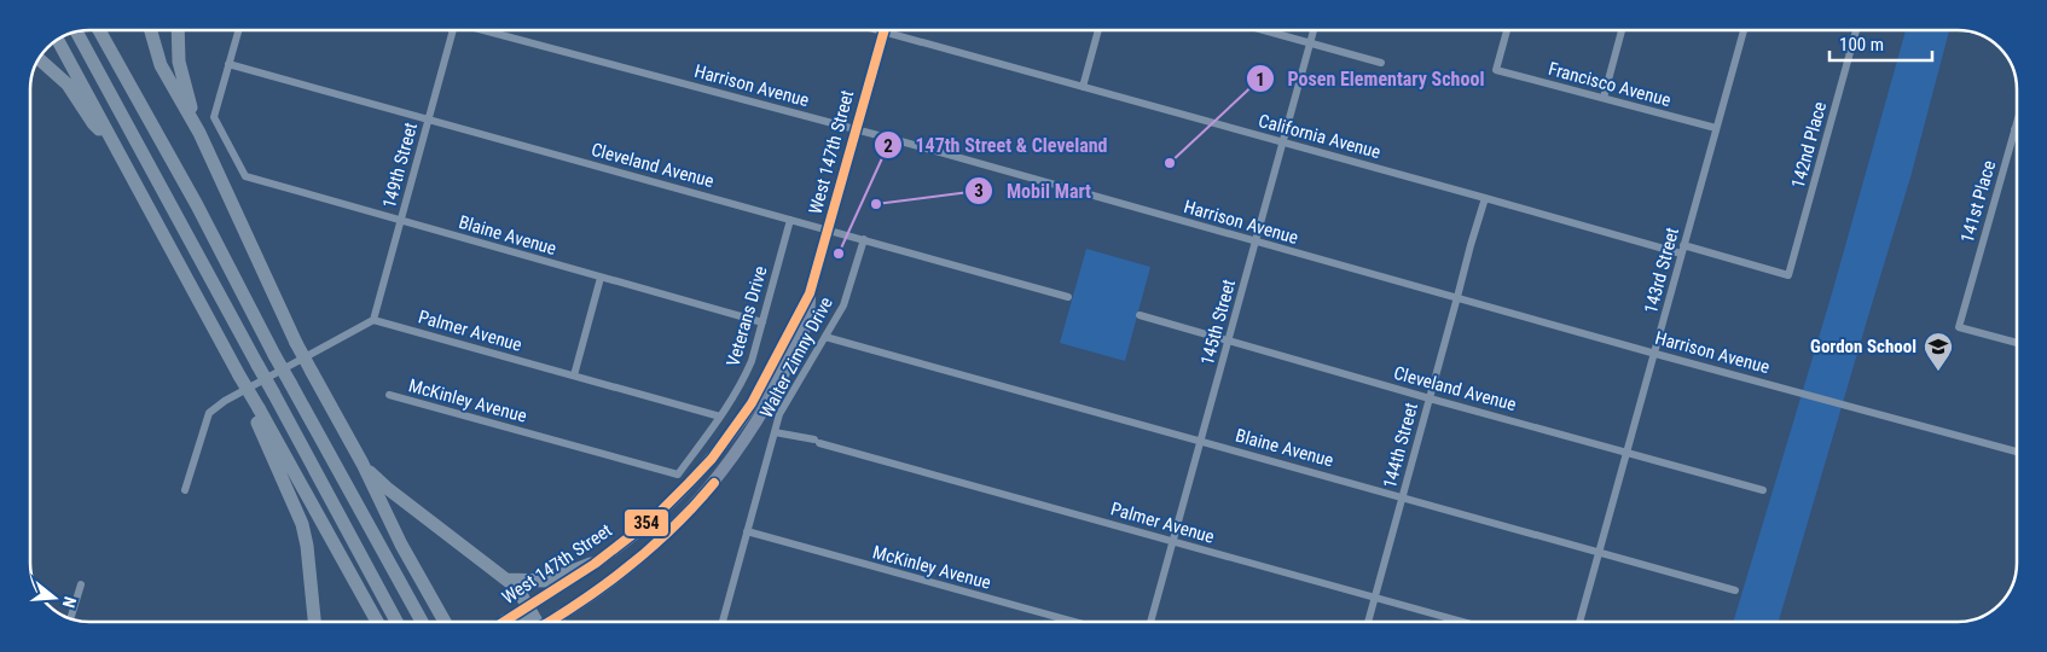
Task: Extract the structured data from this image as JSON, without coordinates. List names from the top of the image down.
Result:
{
  "streets": {
    "main road": ["West 147th Street"],
    "street": [
      "Francisco Avenue",
      "Harrison Avenue",
      "California Avenue",
      "142nd Place",
      "149th Street",
      "Cleveland Avenue",
      "141st Place",
      "Blaine Avenue",
      "143rd Street",
      "Veterans Drive",
      "145th Street",
      "Palmer Avenue",
      "Walter Zimny Drive",
      "McKinley Avenue",
      "144th Street"
    ]
  },
  "crossings": [
    ["Francisco Avenue", "143rd Street"],
    ["Harrison Avenue", "West 147th Street"],
    ["Harrison Avenue", "143rd Street"],
    ["Harrison Avenue", "145th Street"],
    ["Harrison Avenue", "144th Street"],
    ["California Avenue", "142nd Place"],
    ["California Avenue", "143rd Street"],
    ["California Avenue", "145th Street"],
    ["California Avenue", "144th Street"],
    ["West 147th Street", "Cleveland Avenue"],
    ["149th Street", "Cleveland Avenue"],
    ["149th Street", "Blaine Avenue"],
    ["149th Street", "Palmer Avenue"],
    ["Cleveland Avenue", "Blaine Avenue"],
    ["Cleveland Avenue", "143rd Street"],
    ["Cleveland Avenue", "Veterans Drive"],
    ["Cleveland Avenue", "145th Street"],
    ["Cleveland Avenue", "Walter Zimny Drive"],
    ["Cleveland Avenue", "144th Street"],
    ["Blaine Avenue", "143rd Street"],
    ["Blaine Avenue", "Veterans Drive"],
    ["Blaine Avenue", "145th Street"],
    ["Blaine Avenue", "Walter Zimny Drive"],
    ["Blaine Avenue", "144th Street"],
    ["Veterans Drive", "Palmer Avenue"],
    ["Veterans Drive", "McKinley Avenue"],
    ["145th Street", "Palmer Avenue"],
    ["Palmer Avenue", "Walter Zimny Drive"],
    ["Palmer Avenue", "144th Street"],
    ["Walter Zimny Drive", "McKinley Avenue"]
  ],
  "places": {
    "other": ["Posen Elementary School", "Mobil Mart", "147th Street & Cleveland"],
    "school or university": ["Gordon School"]
  },
  "lines": ["transit line 354"],
  "scale_bar": "100 m",
  "north": "right"
}
